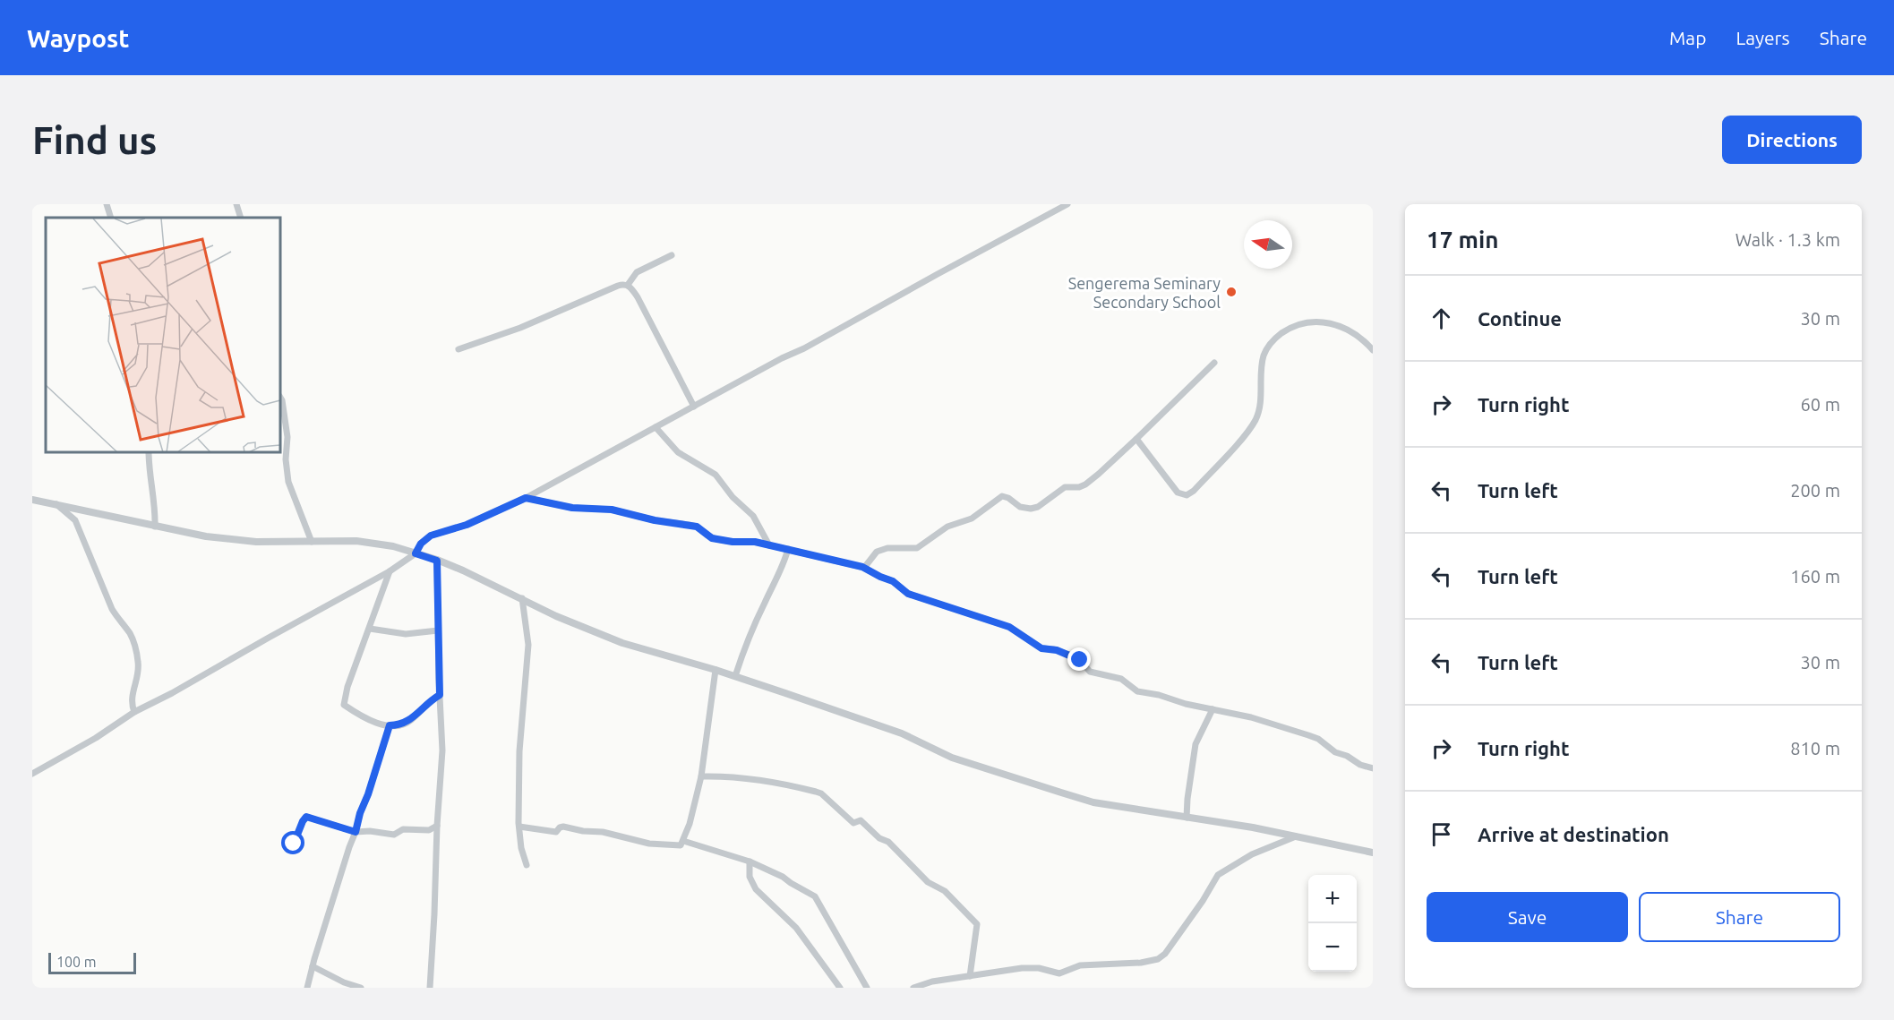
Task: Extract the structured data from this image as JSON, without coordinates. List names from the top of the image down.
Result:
{
  "places": ["Sengerema Seminary Secondary School"],
  "scale_bar": "100 m",
  "north": "left",
  "page": {
    "header": "Waypost",
    "nav": ["Map", "Layers", "Share"],
    "buttons": [
      "Directions",
      ["Save", "Share"]
    ],
    "title": "Find us",
    "heading": ["17 min", "Walk · 1.3 km"],
    "list": [
      ["Continue", "30 m"],
      ["Turn right", "60 m"],
      ["Turn left", "200 m"],
      ["Turn left", "160 m"],
      ["Turn left", "30 m"],
      ["Turn right", "810 m"],
      "Arrive at destination"
    ],
    "map_buttons": ["+", "−"],
    "scale": "100 m"
  }
}
